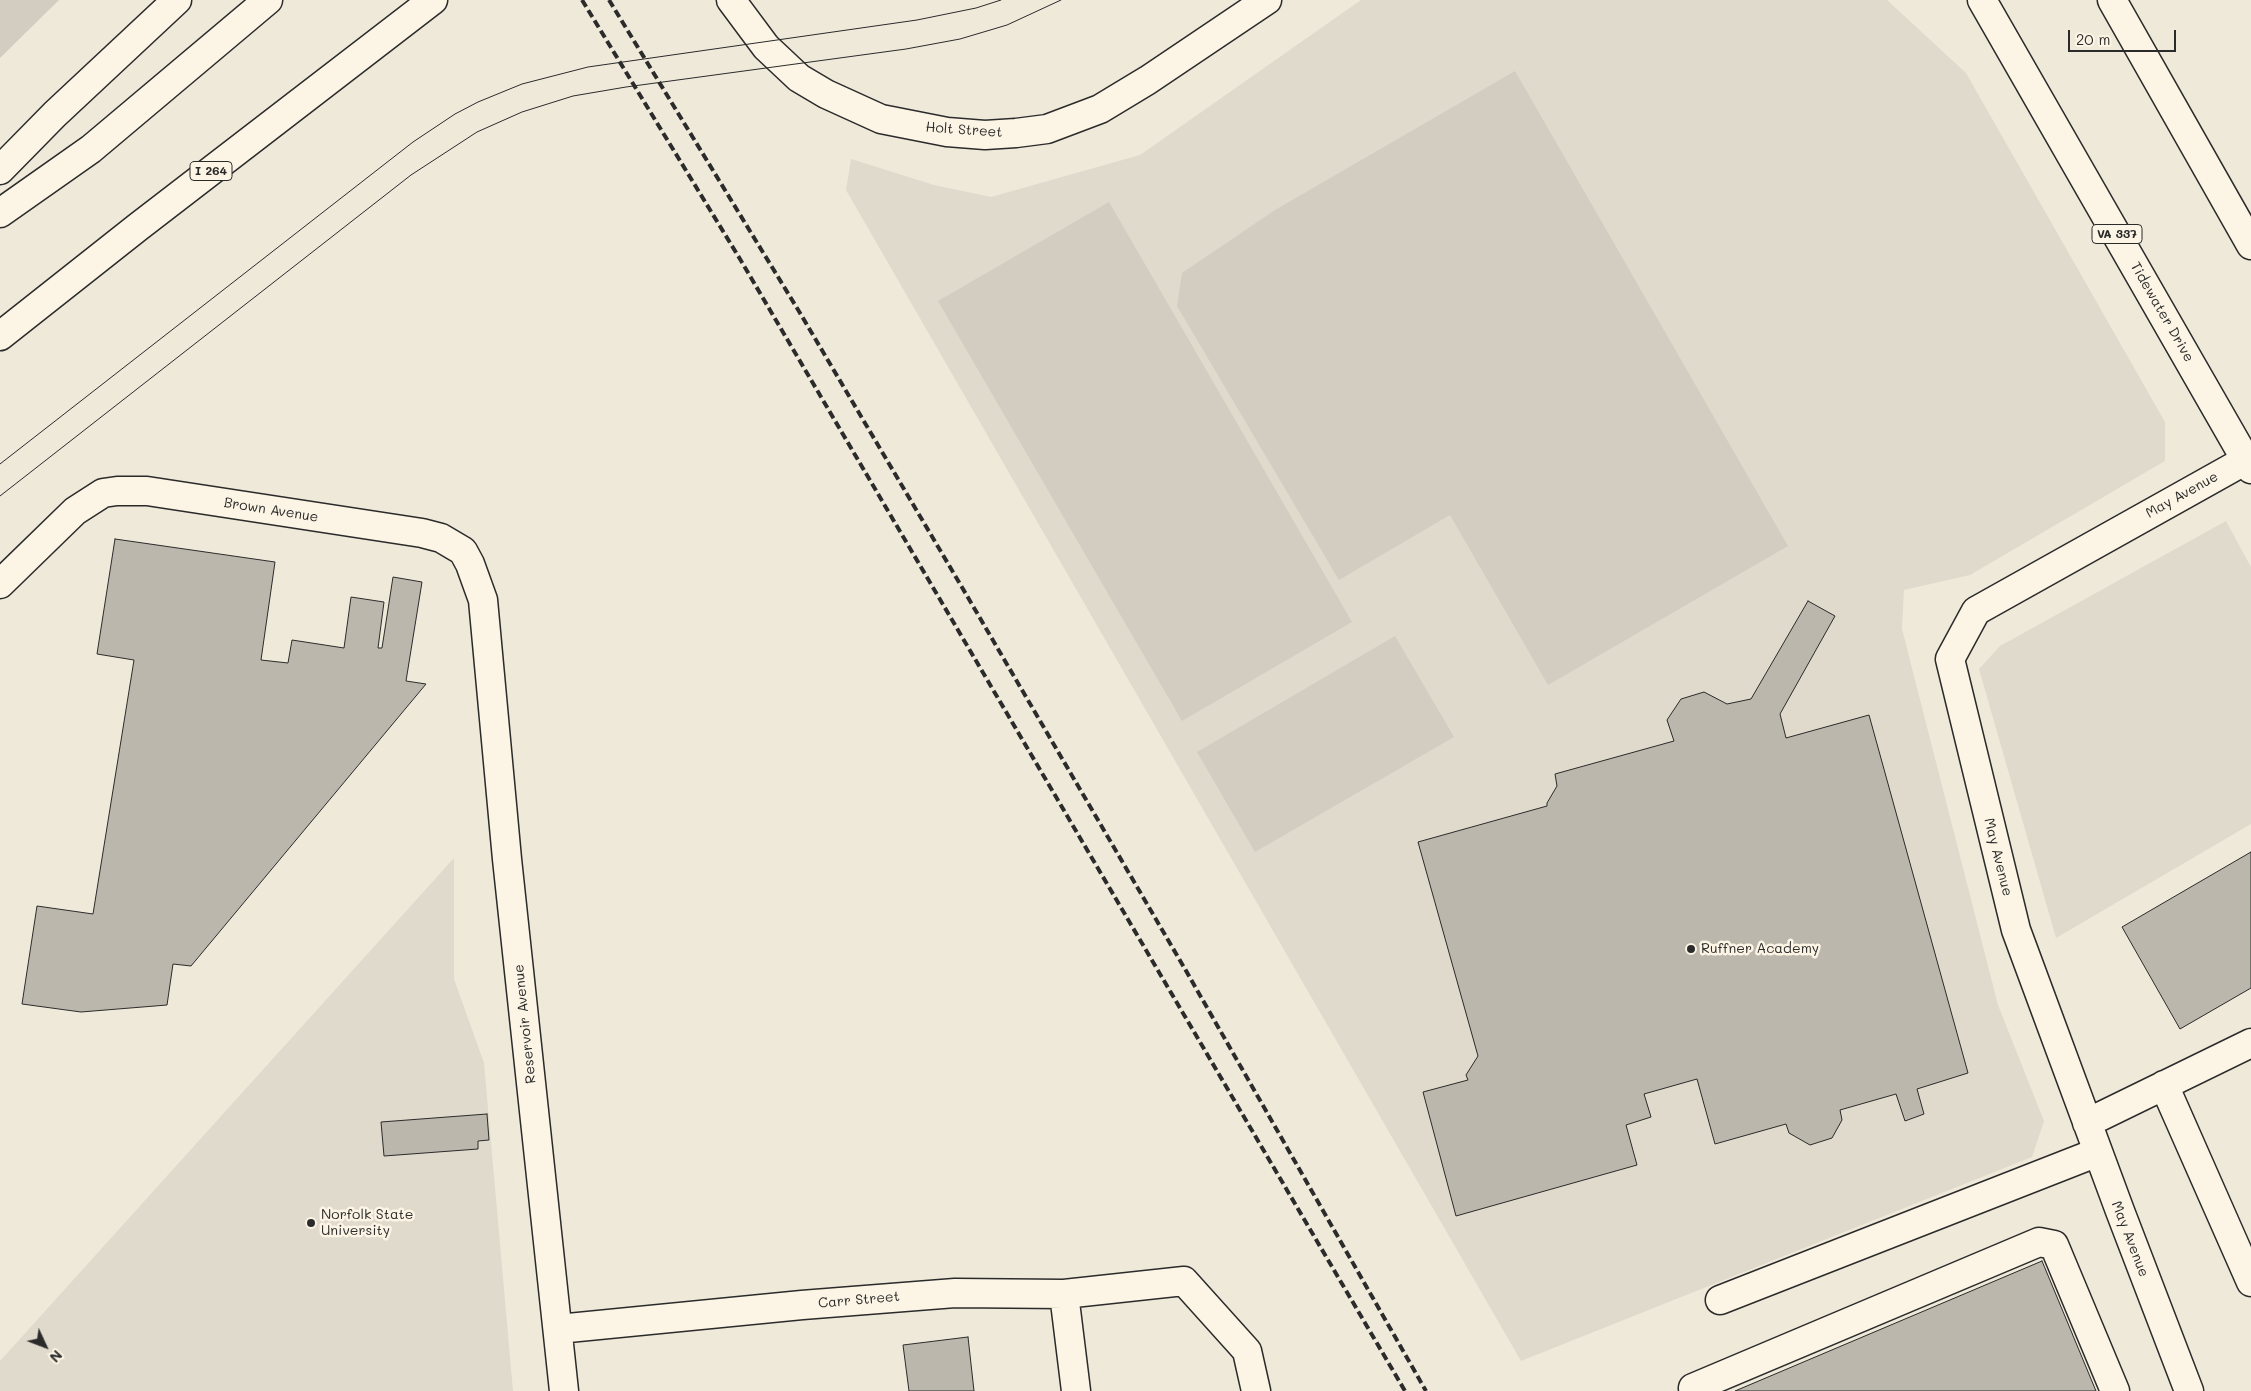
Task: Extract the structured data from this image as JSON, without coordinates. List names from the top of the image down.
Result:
{
  "streets": {
    "main road": [
      "Holt Street",
      "I 264",
      "VA 337",
      "Tidewater Drive",
      "May Avenue",
      "Brown Avenue",
      "Reservoir Avenue",
      "Carr Street"
    ]
  },
  "crossings": [
    ["Tidewater Drive", "May Avenue"],
    ["Brown Avenue", "Reservoir Avenue"],
    ["Reservoir Avenue", "Carr Street"]
  ],
  "places": ["Ruffner Academy", "Norfolk State University"],
  "scale_bar": "20 m",
  "north": "bottom right"
}
